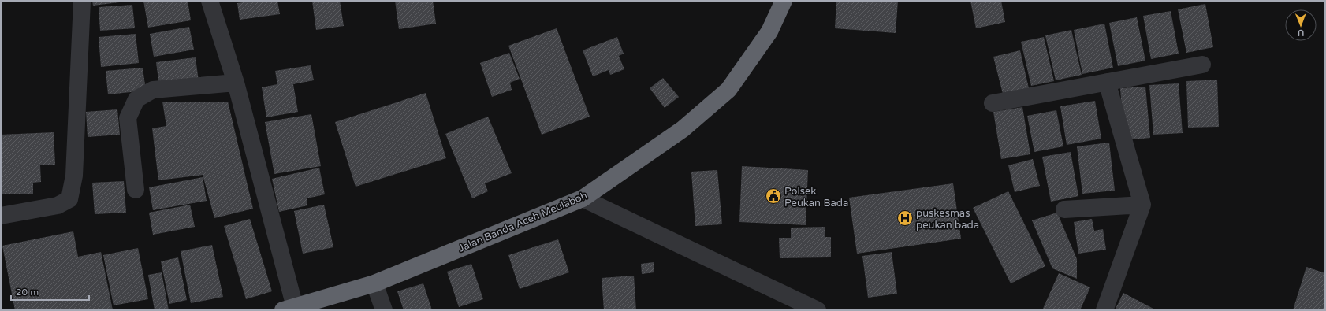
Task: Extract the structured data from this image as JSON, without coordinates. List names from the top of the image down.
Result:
{
  "streets": {
    "highway": ["Jalan Banda Aceh Meulaboh"]
  },
  "places": {
    "public building": ["Polsek Peukan Bada"],
    "hospital": ["puskesmas peukan bada"]
  },
  "scale_bar": "20 m",
  "north": "bottom"
}
